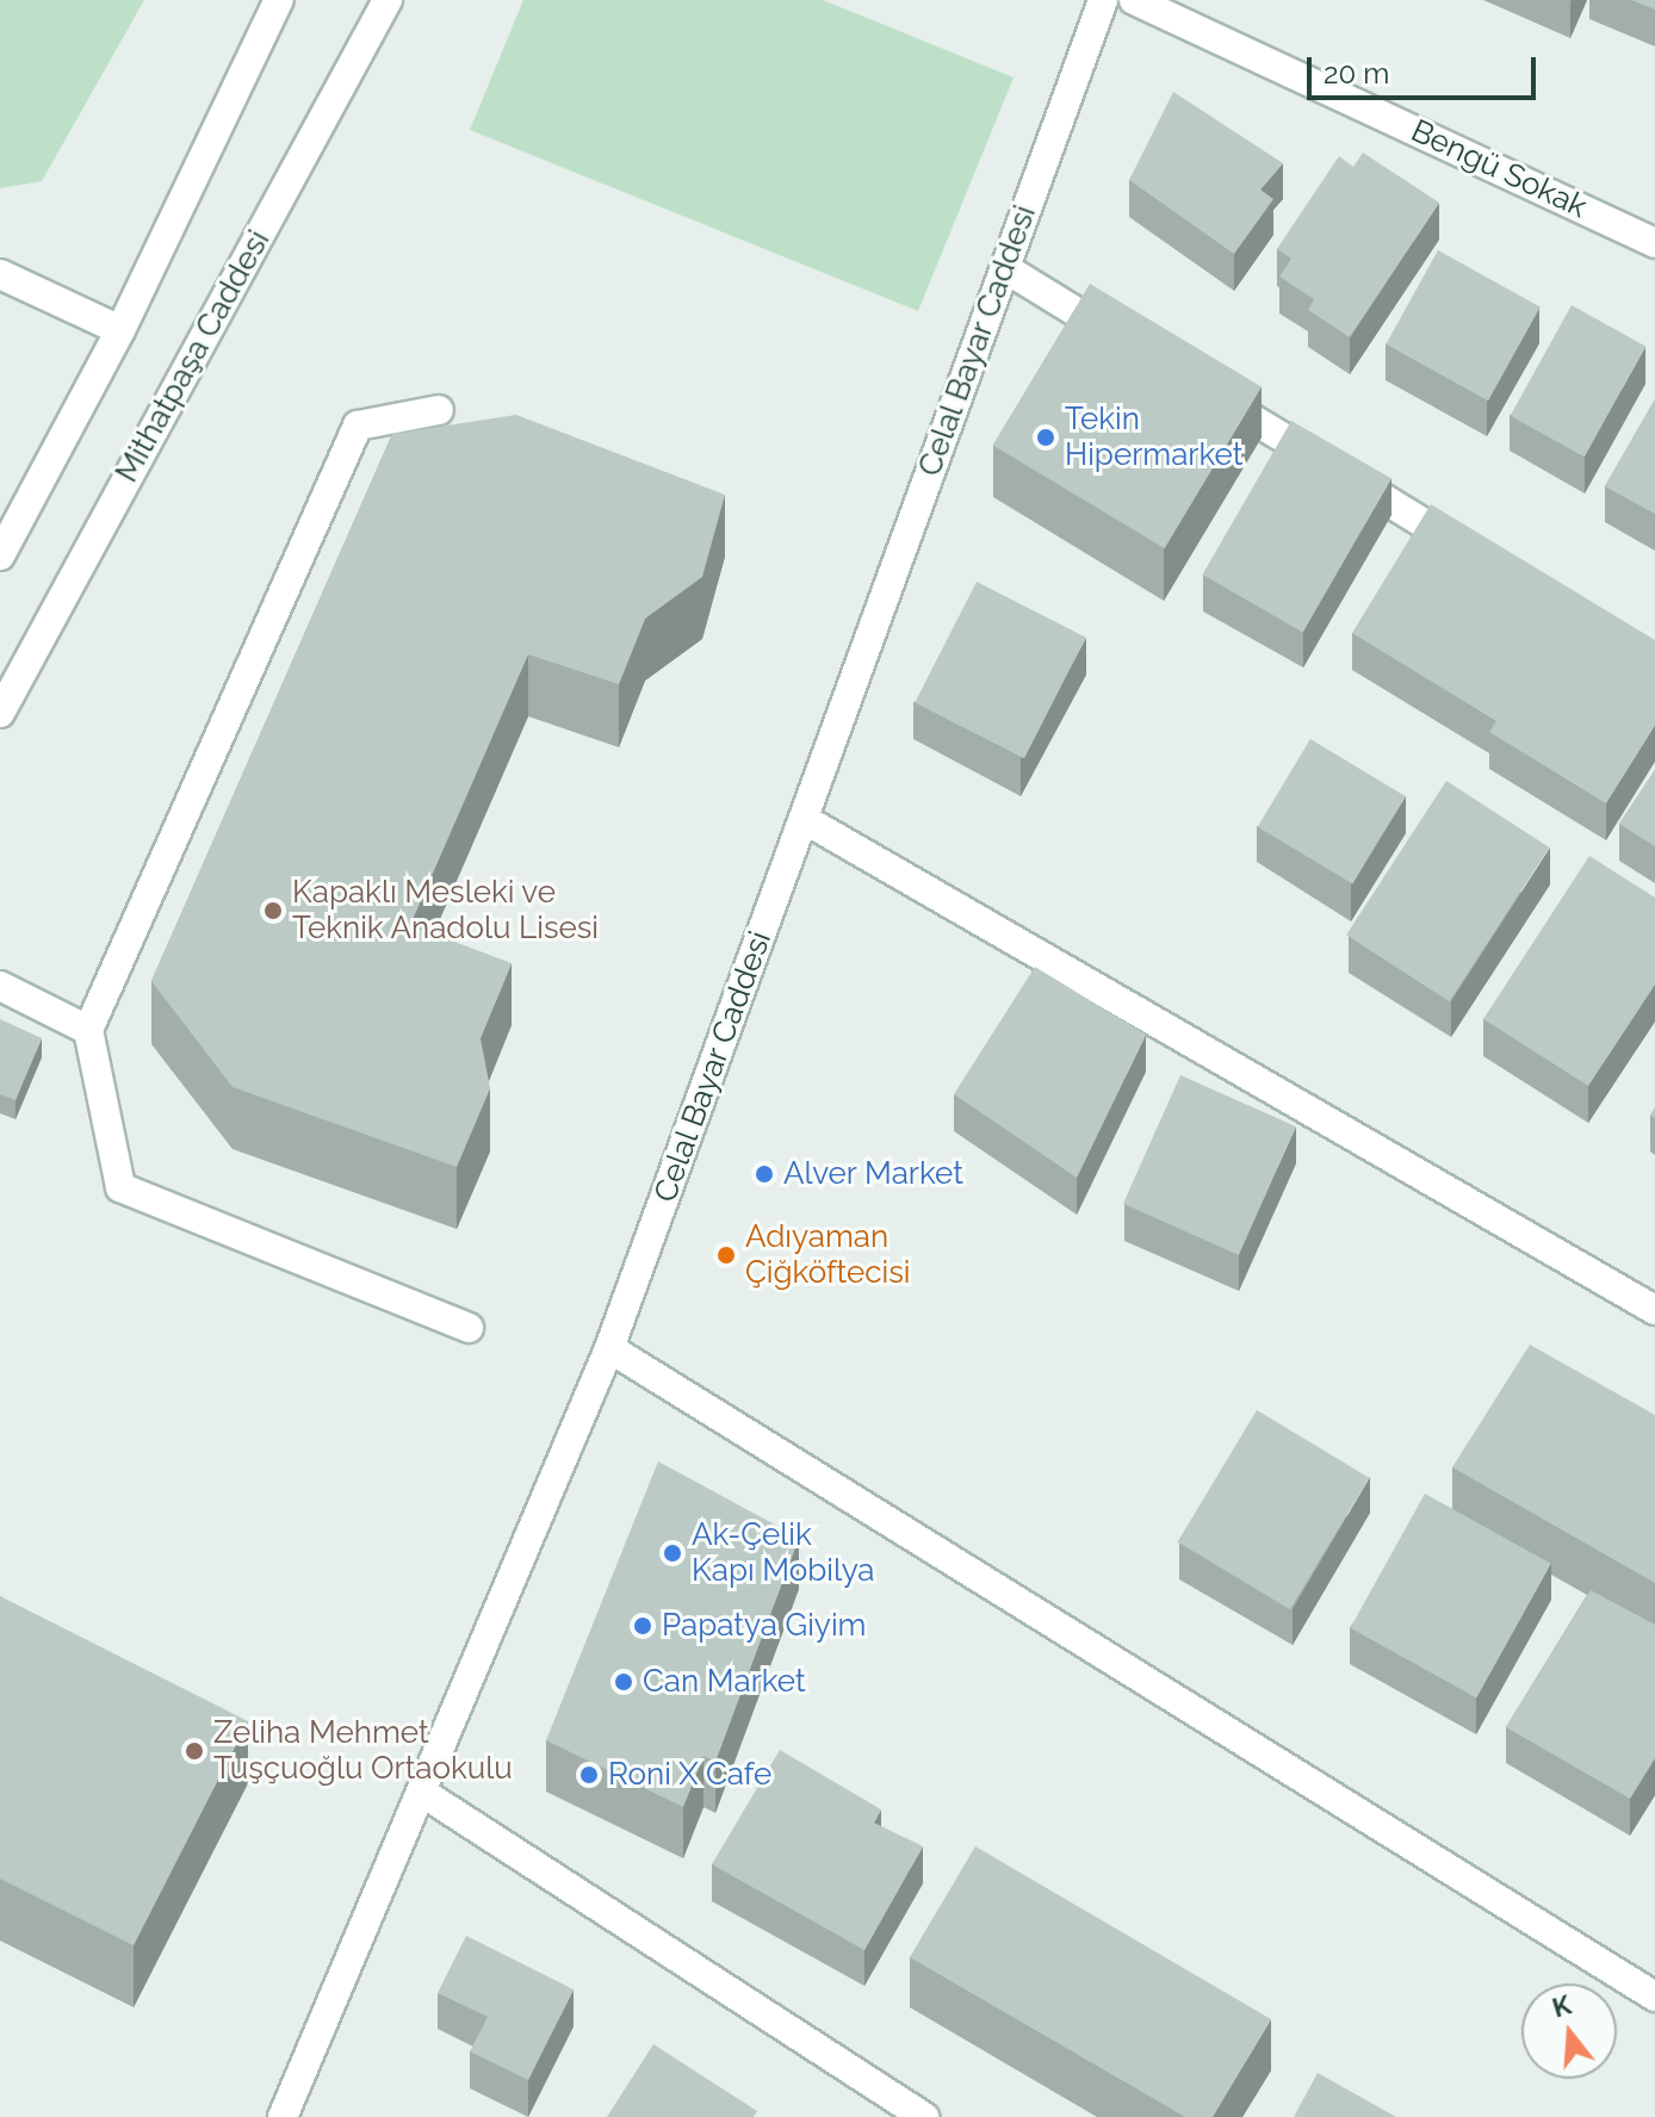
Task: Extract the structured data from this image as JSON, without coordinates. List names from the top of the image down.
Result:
{
  "streets": {
    "street": ["Bengü Sokak", "Celal Bayar Caddesi", "Mithatpaşa Caddesi"]
  },
  "places": [
    "Tekin Hipermarket",
    "Kapaklı Mesleki ve Teknik Anadolu Lisesi",
    "Alver Market",
    "Adıyaman Çiğköftecisi",
    "Ak-Çelik Kapı Mobilya",
    "Papatya Giyim",
    "Can Market",
    "Zeliha Mehmet Tuşçuoğlu Ortaokulu",
    "Roni X Cafe"
  ],
  "scale_bar": "20 m",
  "north": "top"
}
